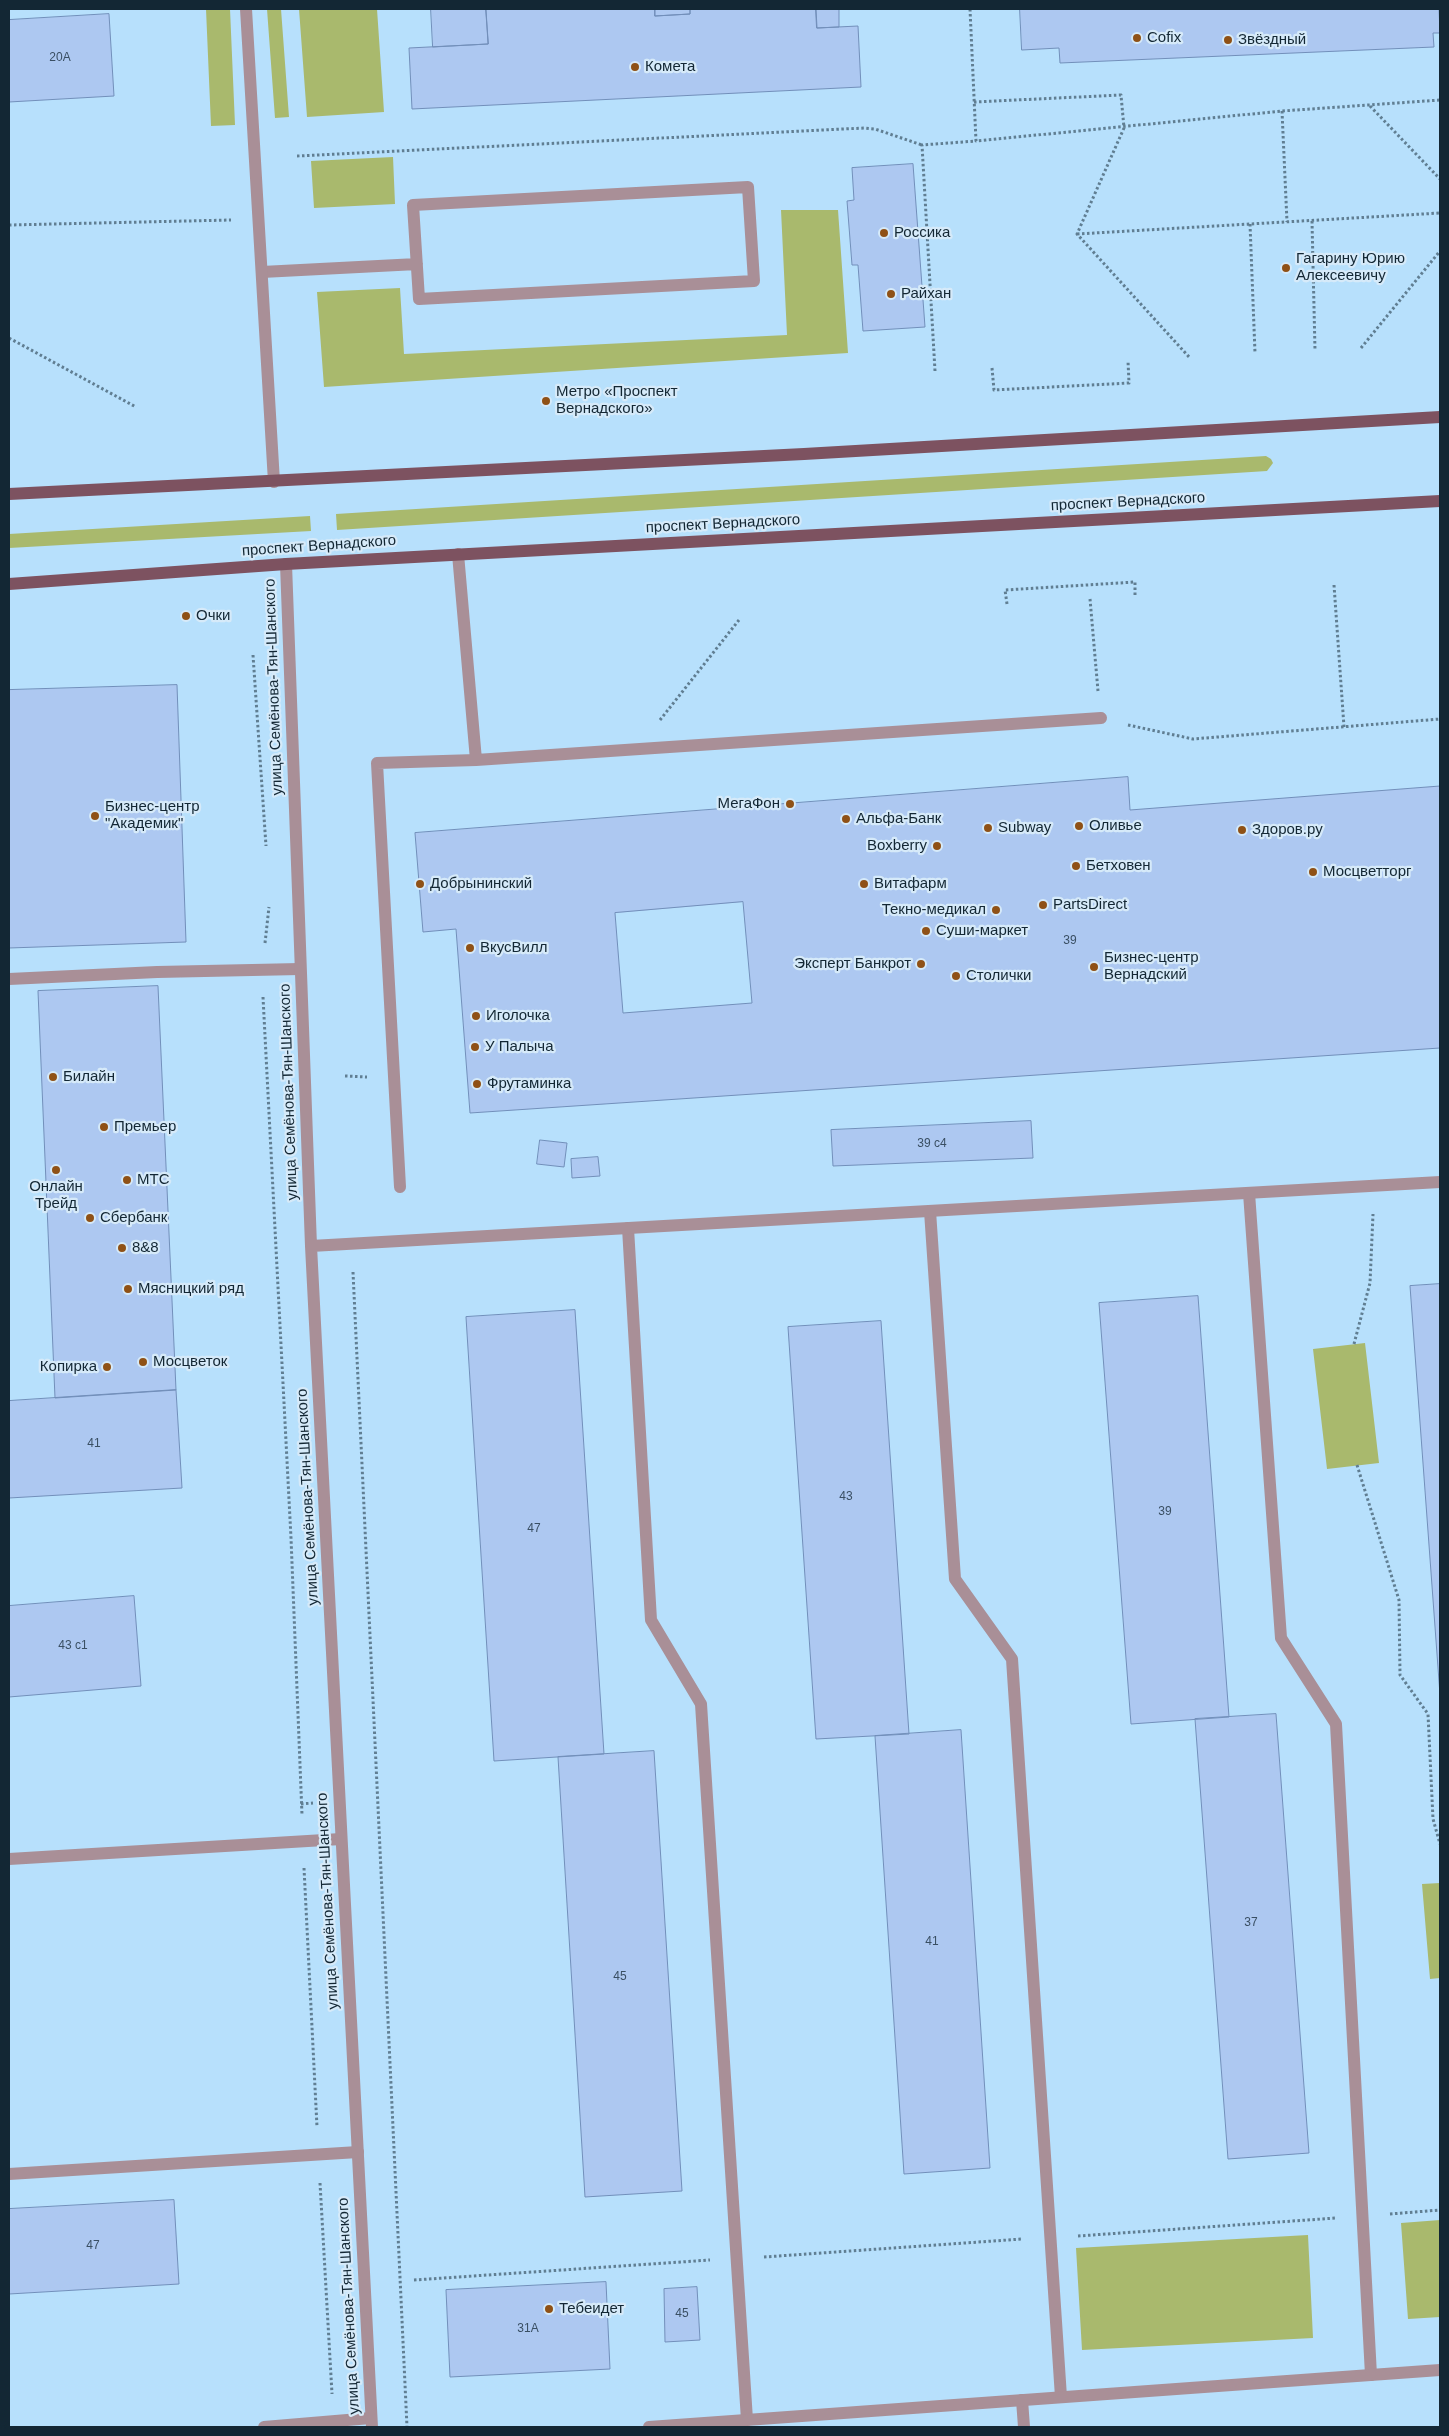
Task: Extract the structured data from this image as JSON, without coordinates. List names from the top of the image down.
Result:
{
  "streets": {
    "main road": ["проспект Вернадского"],
    "street": ["улица Семёнова-Тян-Шанского"]
  },
  "crossings": [
    ["проспект Вернадского", "улица Семёнова-Тян-Шанского"]
  ],
  "places": [
    "Cofix",
    "Звёздный",
    "Комета",
    "Россика",
    "Гагарину Юрию Алексеевичу",
    "Райхан",
    "Метро «Проспект Вернадского»",
    "Очки",
    "МегаФон",
    "Бизнес-центр \"Академик\"",
    "Альфа-Банк",
    "Оливье",
    "Subway",
    "Здоров.ру",
    "Boxberry",
    "Бетховен",
    "Мосцветторг",
    "Добрынинский",
    "Витафарм",
    "PartsDirect",
    "Текно-медикал",
    "Суши-маркет",
    "ВкусВилл",
    "Эксперт Банкрот",
    "Бизнес-центр Вернадский",
    "Столички",
    "Иголочка",
    "У Палыча",
    "Билайн",
    "Фрутаминка",
    "Премьер",
    "Онлайн Трейд",
    "МТС",
    "Сбербанк",
    "8&8",
    "Мясницкий ряд",
    "Мосцветок",
    "Копирка",
    "Тебеидет"
  ],
  "house_numbers": [
    "20А",
    "39",
    "39 с4",
    "41",
    "43",
    "39",
    "47",
    "43 с1",
    "37",
    "41",
    "45",
    "47",
    "45",
    "31А"
  ]
}
